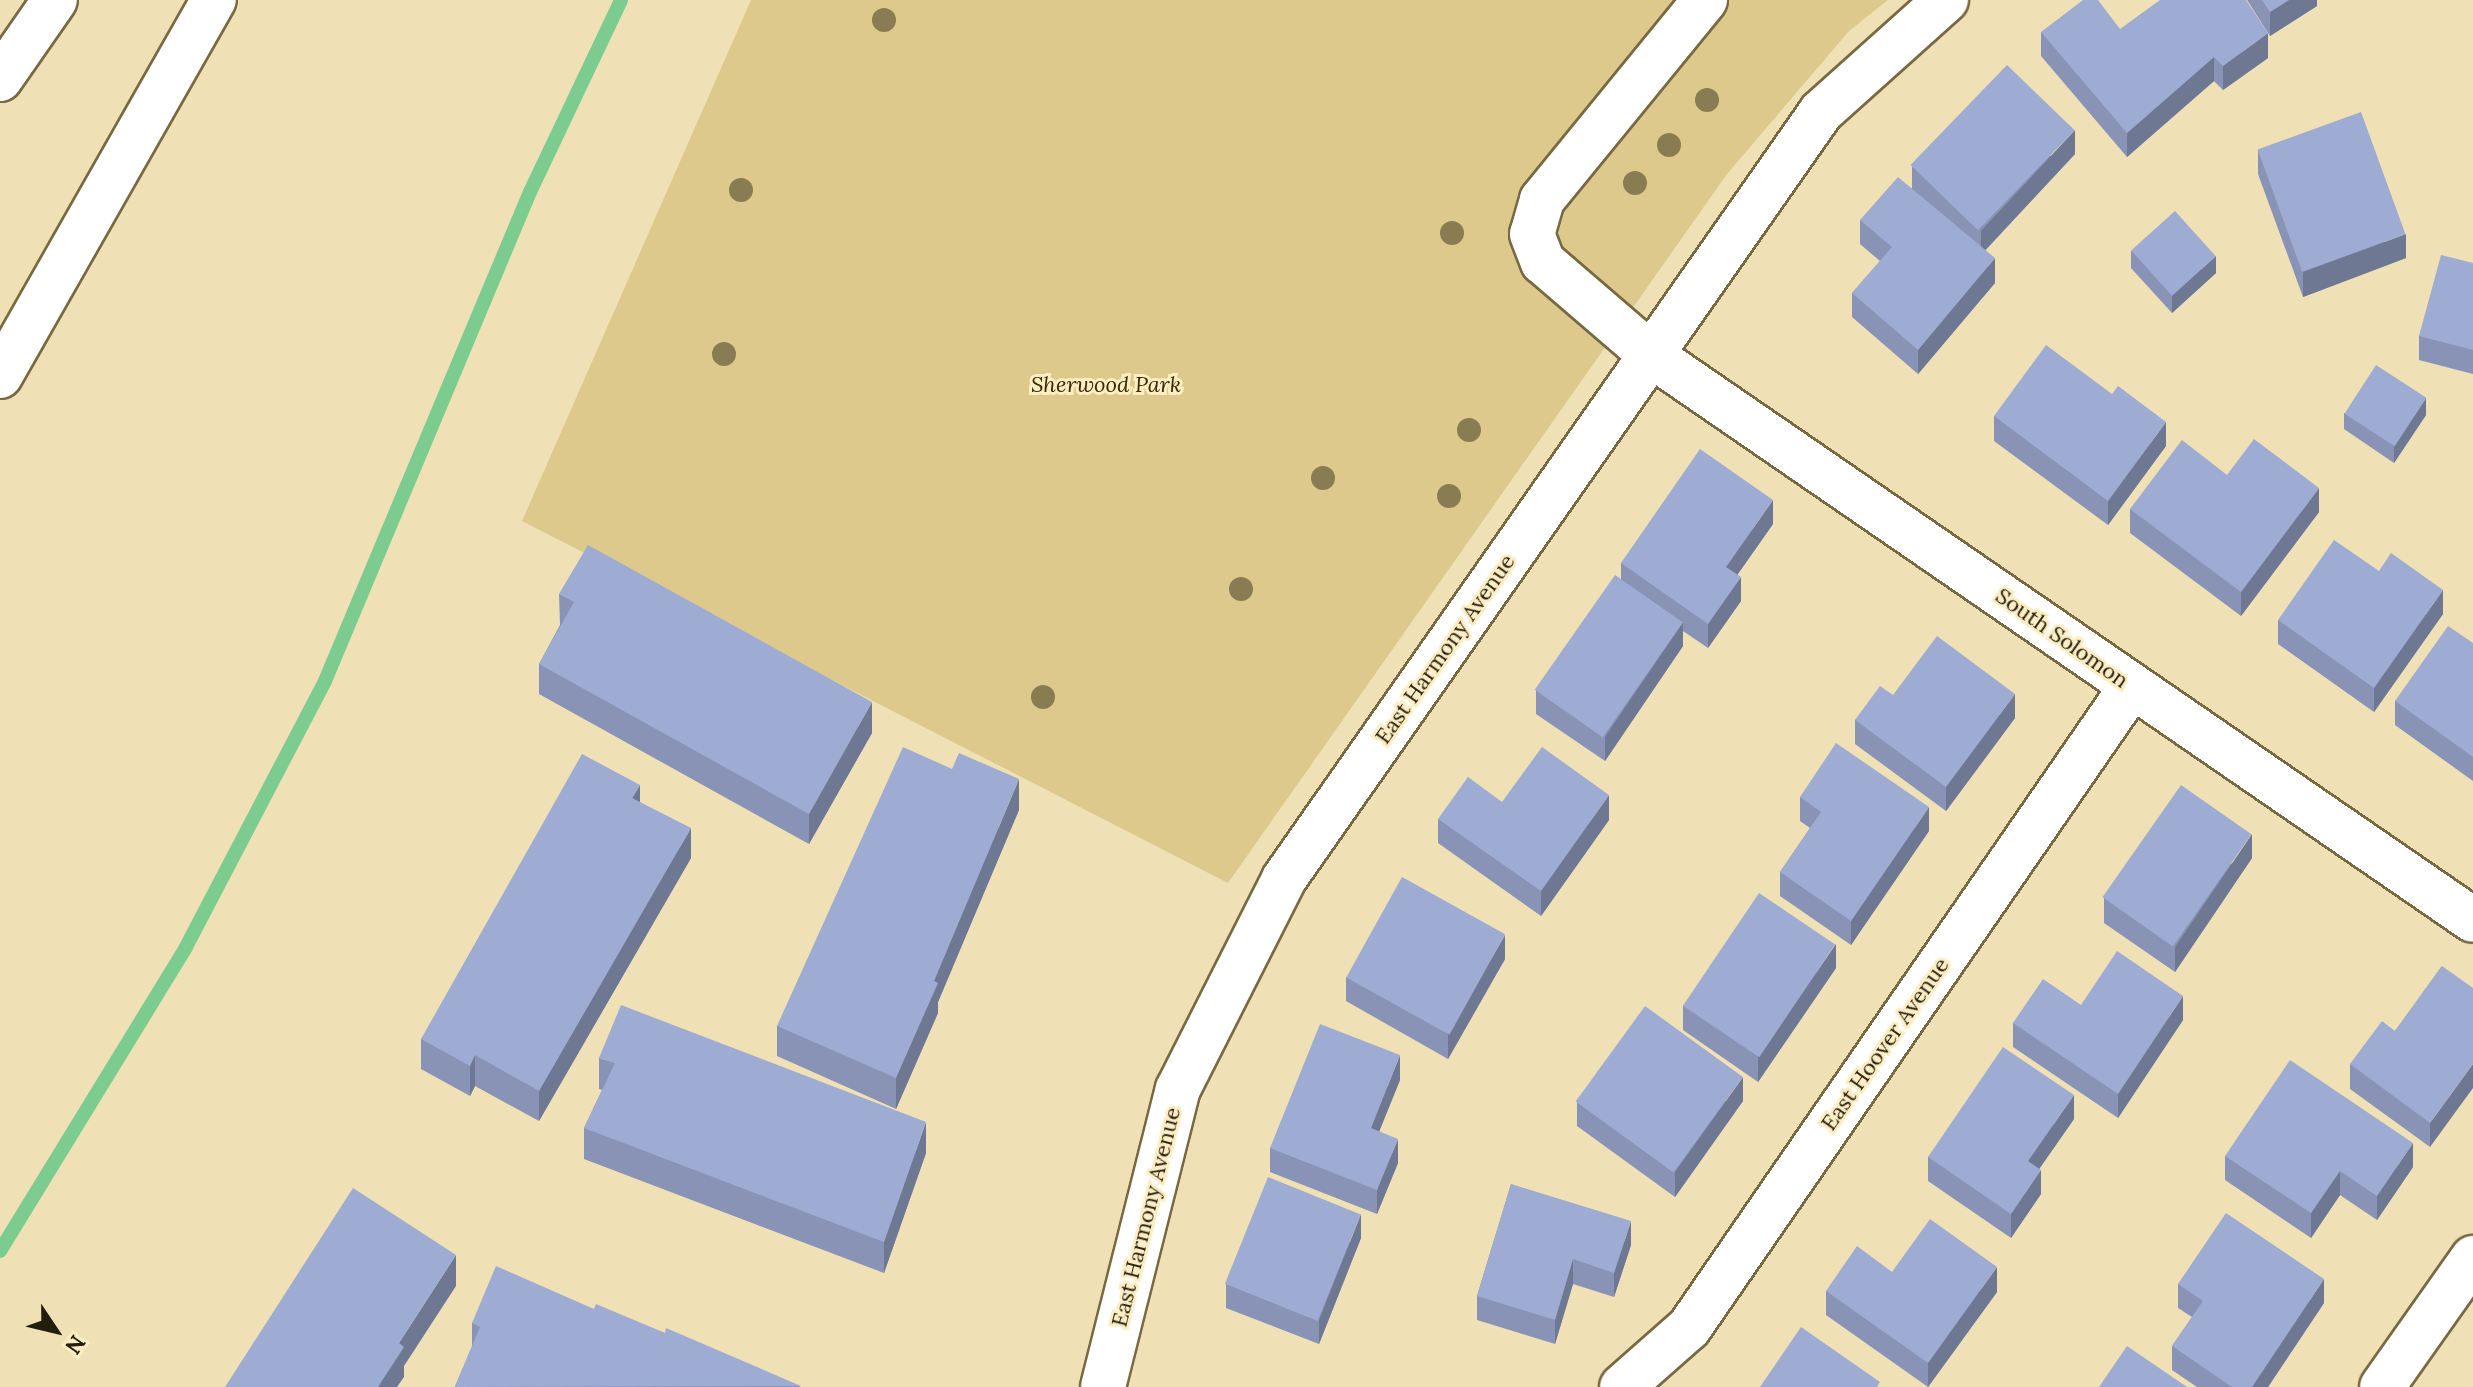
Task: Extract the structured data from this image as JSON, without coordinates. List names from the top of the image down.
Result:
{
  "streets": {
    "main road": ["South Solomon", "East Harmony Avenue", "East Hoover Avenue"]
  },
  "crossings": [
    ["South Solomon", "East Harmony Avenue"],
    ["South Solomon", "East Hoover Avenue"]
  ],
  "parks": ["Sherwood Park"],
  "north": "bottom right"
}
